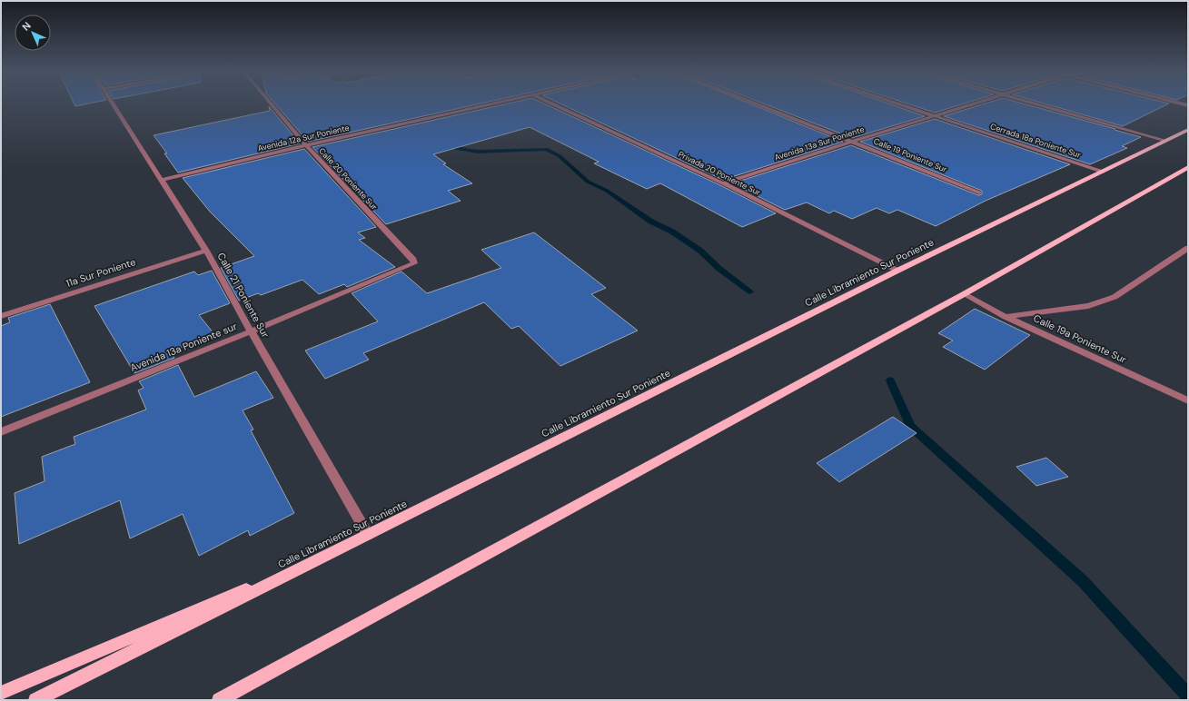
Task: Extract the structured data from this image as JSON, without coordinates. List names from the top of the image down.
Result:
{
  "streets": {
    "main road": ["Calle Libramiento Sur Poniente"],
    "street": [
      "Avenida 12a Sur Poniente",
      "Cerrada 18a Poniente Sur",
      "Avenida 13a Sur Poniente",
      "Calle 19 Poniente Sur",
      "Privada 20 Poniente Sur",
      "Calle 20 Poniente Sur",
      "11a Sur Poniente",
      "Calle 21 Poniente Sur",
      "Calle 19a Poniente Sur",
      "Avenida 13a Poniente sur"
    ]
  },
  "crossings": [
    ["Avenida 12a Sur Poniente", "Calle 20 Poniente Sur"],
    ["Avenida 12a Sur Poniente", "Calle 21 Poniente Sur"],
    ["Cerrada 18a Poniente Sur", "Avenida 13a Sur Poniente"],
    ["Cerrada 18a Poniente Sur", "Calle Libramiento Sur Poniente"],
    ["Avenida 13a Sur Poniente", "Calle 19 Poniente Sur"],
    ["Avenida 13a Sur Poniente", "Privada 20 Poniente Sur"],
    ["Privada 20 Poniente Sur", "Calle Libramiento Sur Poniente"],
    ["Calle 20 Poniente Sur", "Avenida 13a Poniente sur"],
    ["11a Sur Poniente", "Calle 21 Poniente Sur"],
    ["Calle Libramiento Sur Poniente", "Calle 21 Poniente Sur"],
    ["Calle 21 Poniente Sur", "Avenida 13a Poniente sur"]
  ],
  "north": "top left"
}
